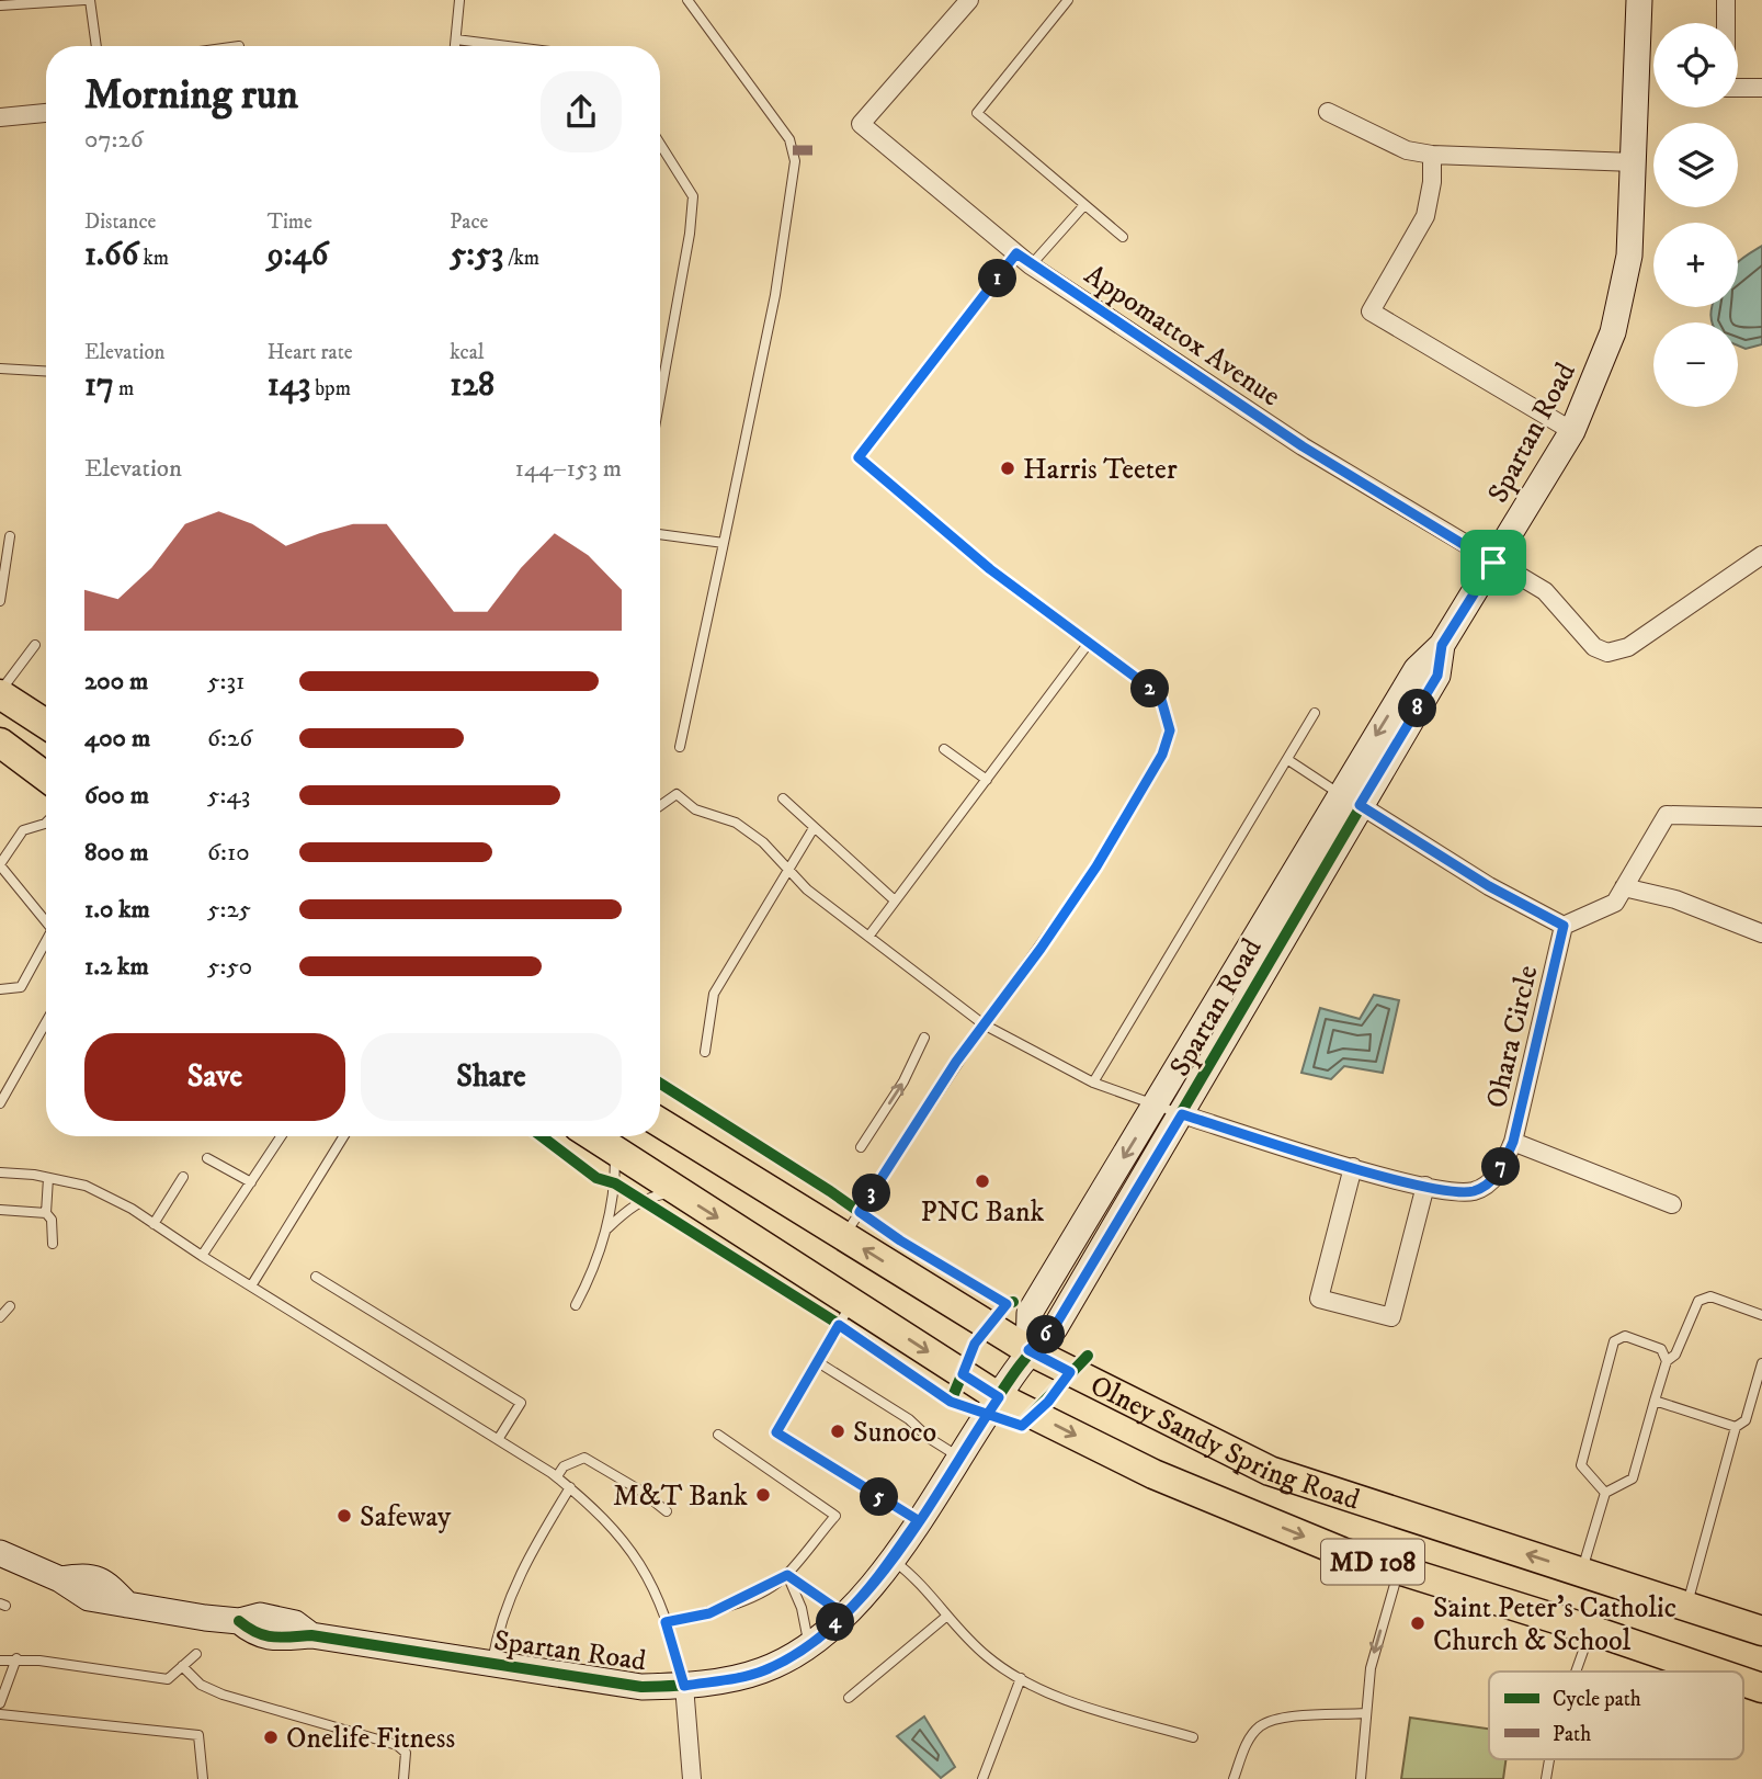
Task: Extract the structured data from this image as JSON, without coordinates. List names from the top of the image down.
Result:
{
  "streets": {
    "main road": ["Olney Sandy Spring Road", "MD 108"],
    "street": ["Appomattox Avenue", "Spartan Road", "Ohara Circle"]
  },
  "crossings": [
    ["Appomattox Avenue", "Spartan Road"],
    ["Spartan Road", "Ohara Circle"],
    ["Spartan Road", "Olney Sandy Spring Road"]
  ],
  "places": [
    "Harris Teeter",
    "PNC Bank",
    "Sunoco",
    "M&T Bank",
    "Safeway",
    "Saint Peter's Catholic Church & School",
    "Onelife Fitness"
  ],
  "legend": ["Cycle path", "Path"],
  "page": {
    "map_buttons": ["+", "−"],
    "heading": ["Morning run", "07:26"],
    "stats": [
      ["Distance", "1.66 km"],
      ["Time", "9:46"],
      ["Pace", "5:53 /km"],
      ["Elevation", "17 m"],
      ["Heart rate", "143 bpm"],
      ["kcal", "128"]
    ],
    "pins": [
      "1",
      "2",
      "8",
      "7",
      "3",
      "6",
      "5",
      "4"
    ],
    "chart": ["Elevation", "144–153 m"],
    "list": [
      {
        "name": "200 m",
        "note": "5:31"
      },
      {
        "name": "400 m",
        "note": "6:26"
      },
      {
        "name": "600 m",
        "note": "5:43"
      },
      {
        "name": "800 m",
        "note": "6:10"
      },
      {
        "name": "1.0 km",
        "note": "5:25"
      },
      {
        "name": "1.2 km",
        "note": "5:50"
      }
    ],
    "buttons": ["Save", "Share"]
  }
}
